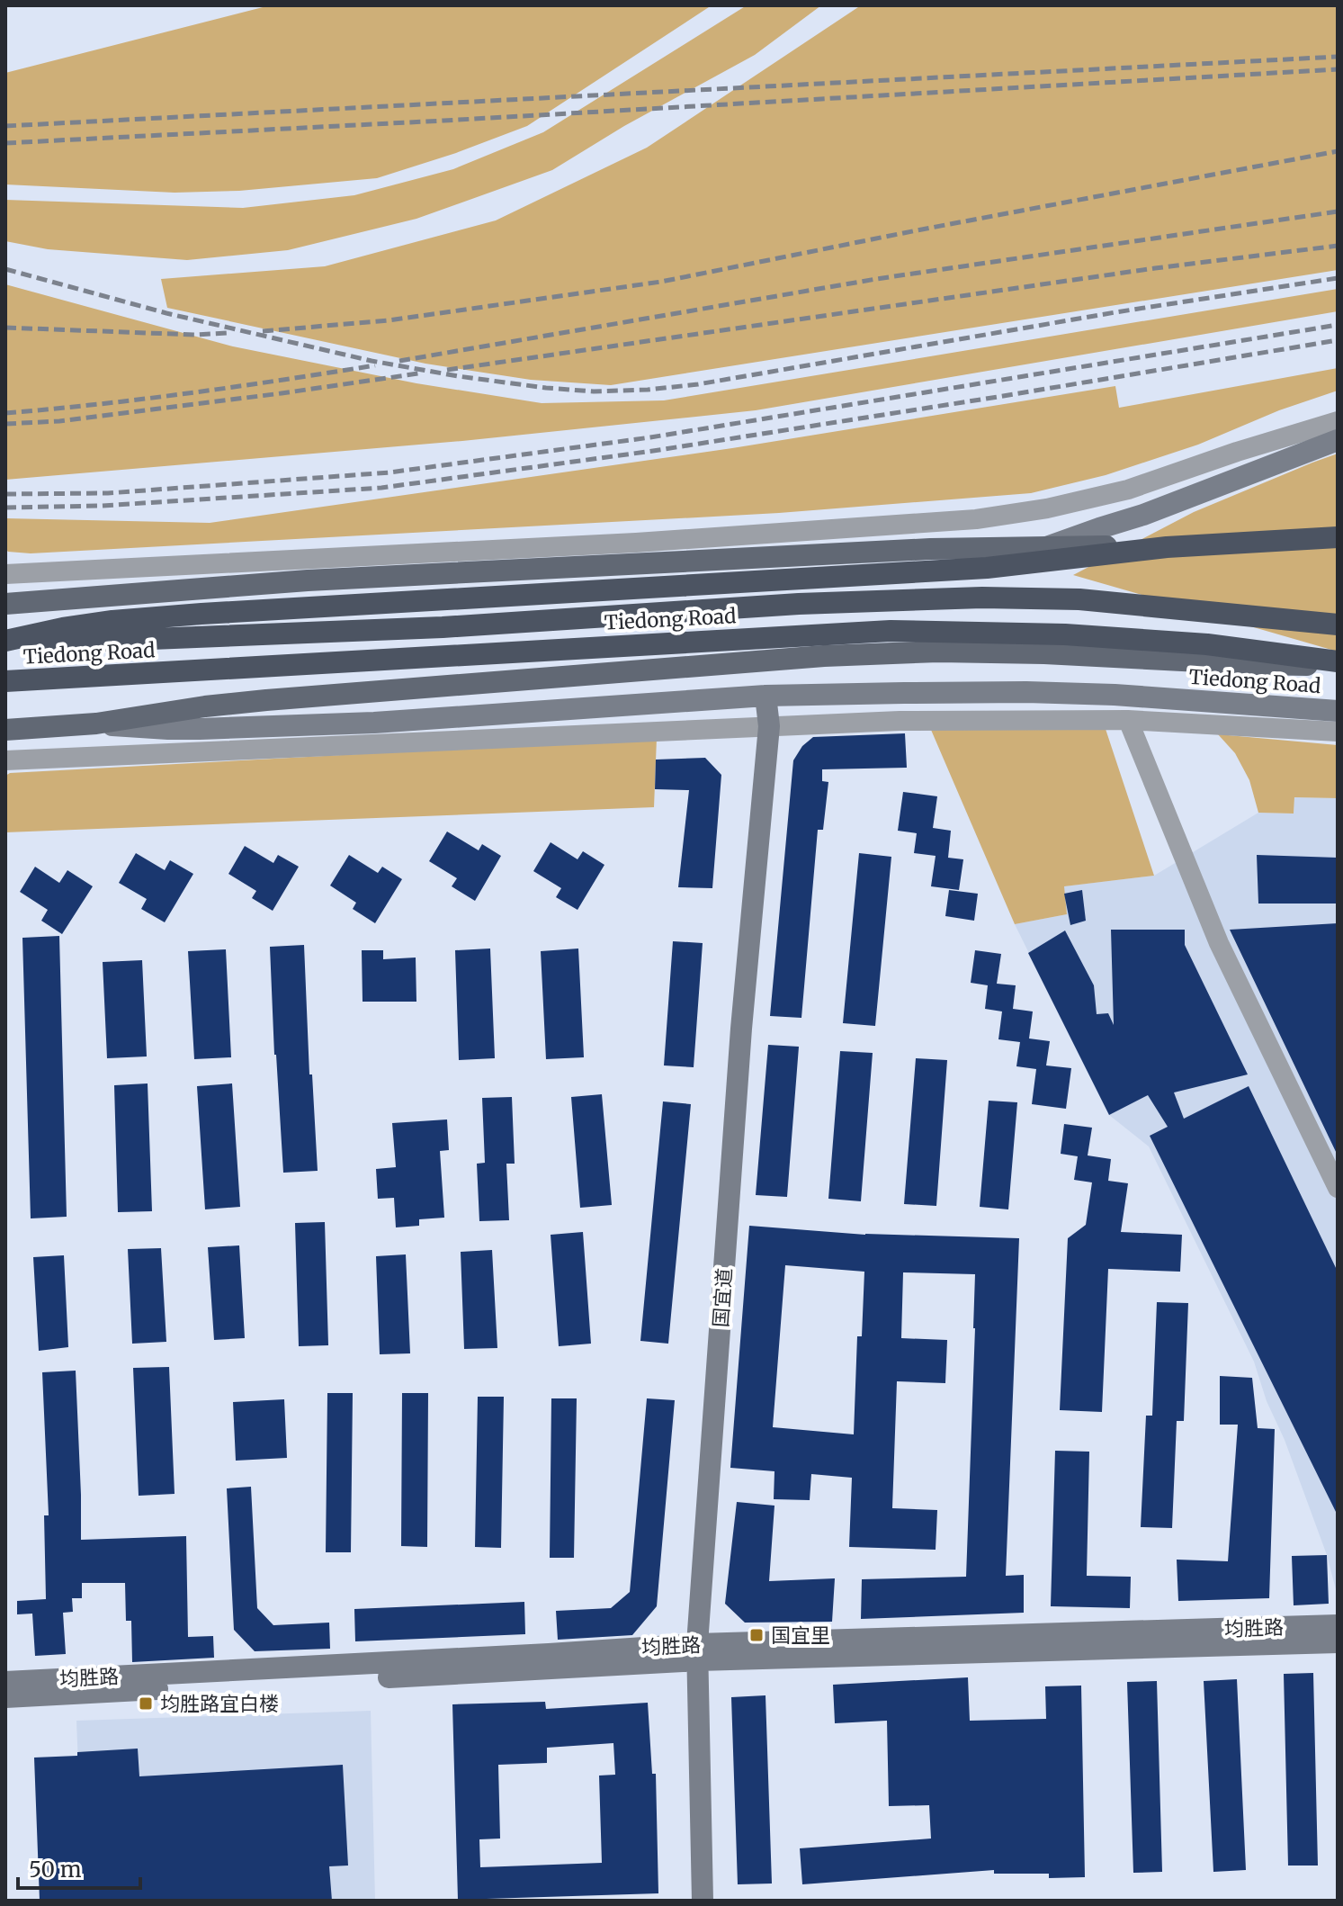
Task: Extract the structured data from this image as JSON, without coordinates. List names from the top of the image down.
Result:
{
  "streets": {
    "highway": ["Tiedong Road"],
    "street": ["国宜道", "均胜路"]
  },
  "crossings": [
    ["Tiedong Road", "国宜道"],
    ["国宜道", "均胜路"]
  ],
  "places": {
    "transit": ["国宜里", "均胜路宜白楼"]
  },
  "scale_bar": "50 m"
}
